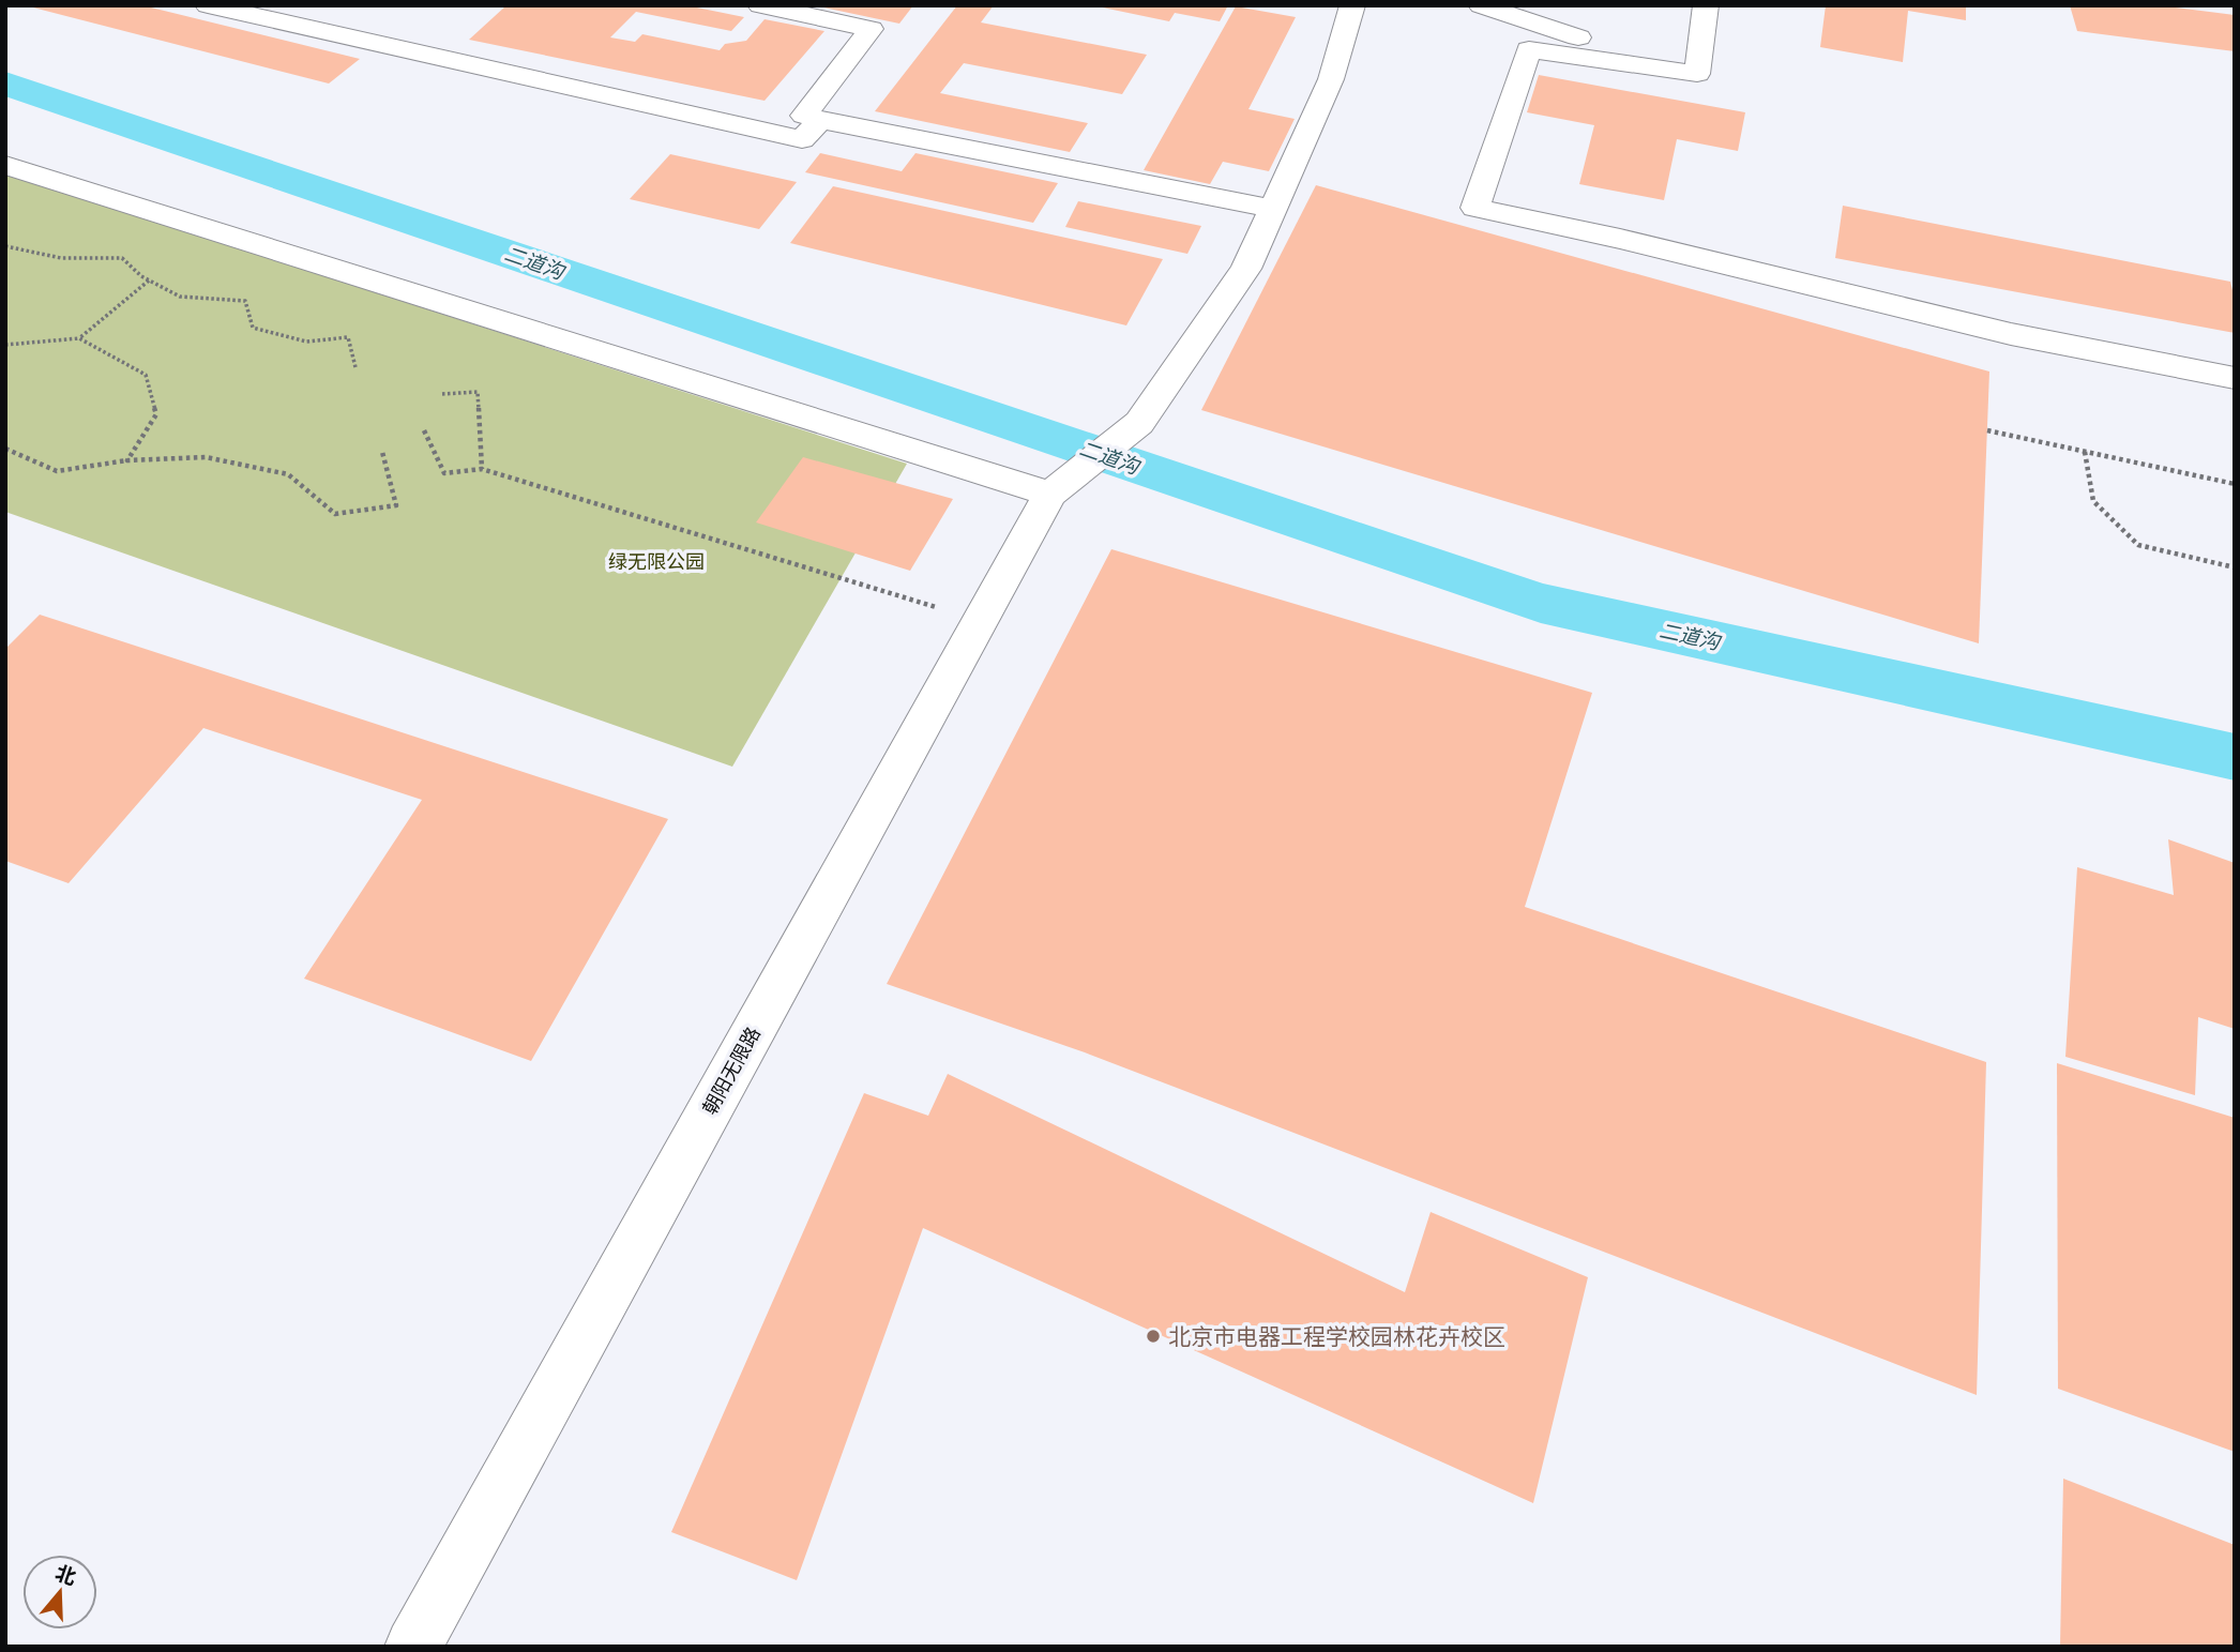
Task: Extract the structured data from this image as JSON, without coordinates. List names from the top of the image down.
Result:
{
  "streets": {
    "street": ["朝阳无限路"]
  },
  "water": ["二道沟"],
  "parks": ["绿无限公园"],
  "places": ["北京市电器工程学校园林花卉校区"],
  "north": "top"
}
